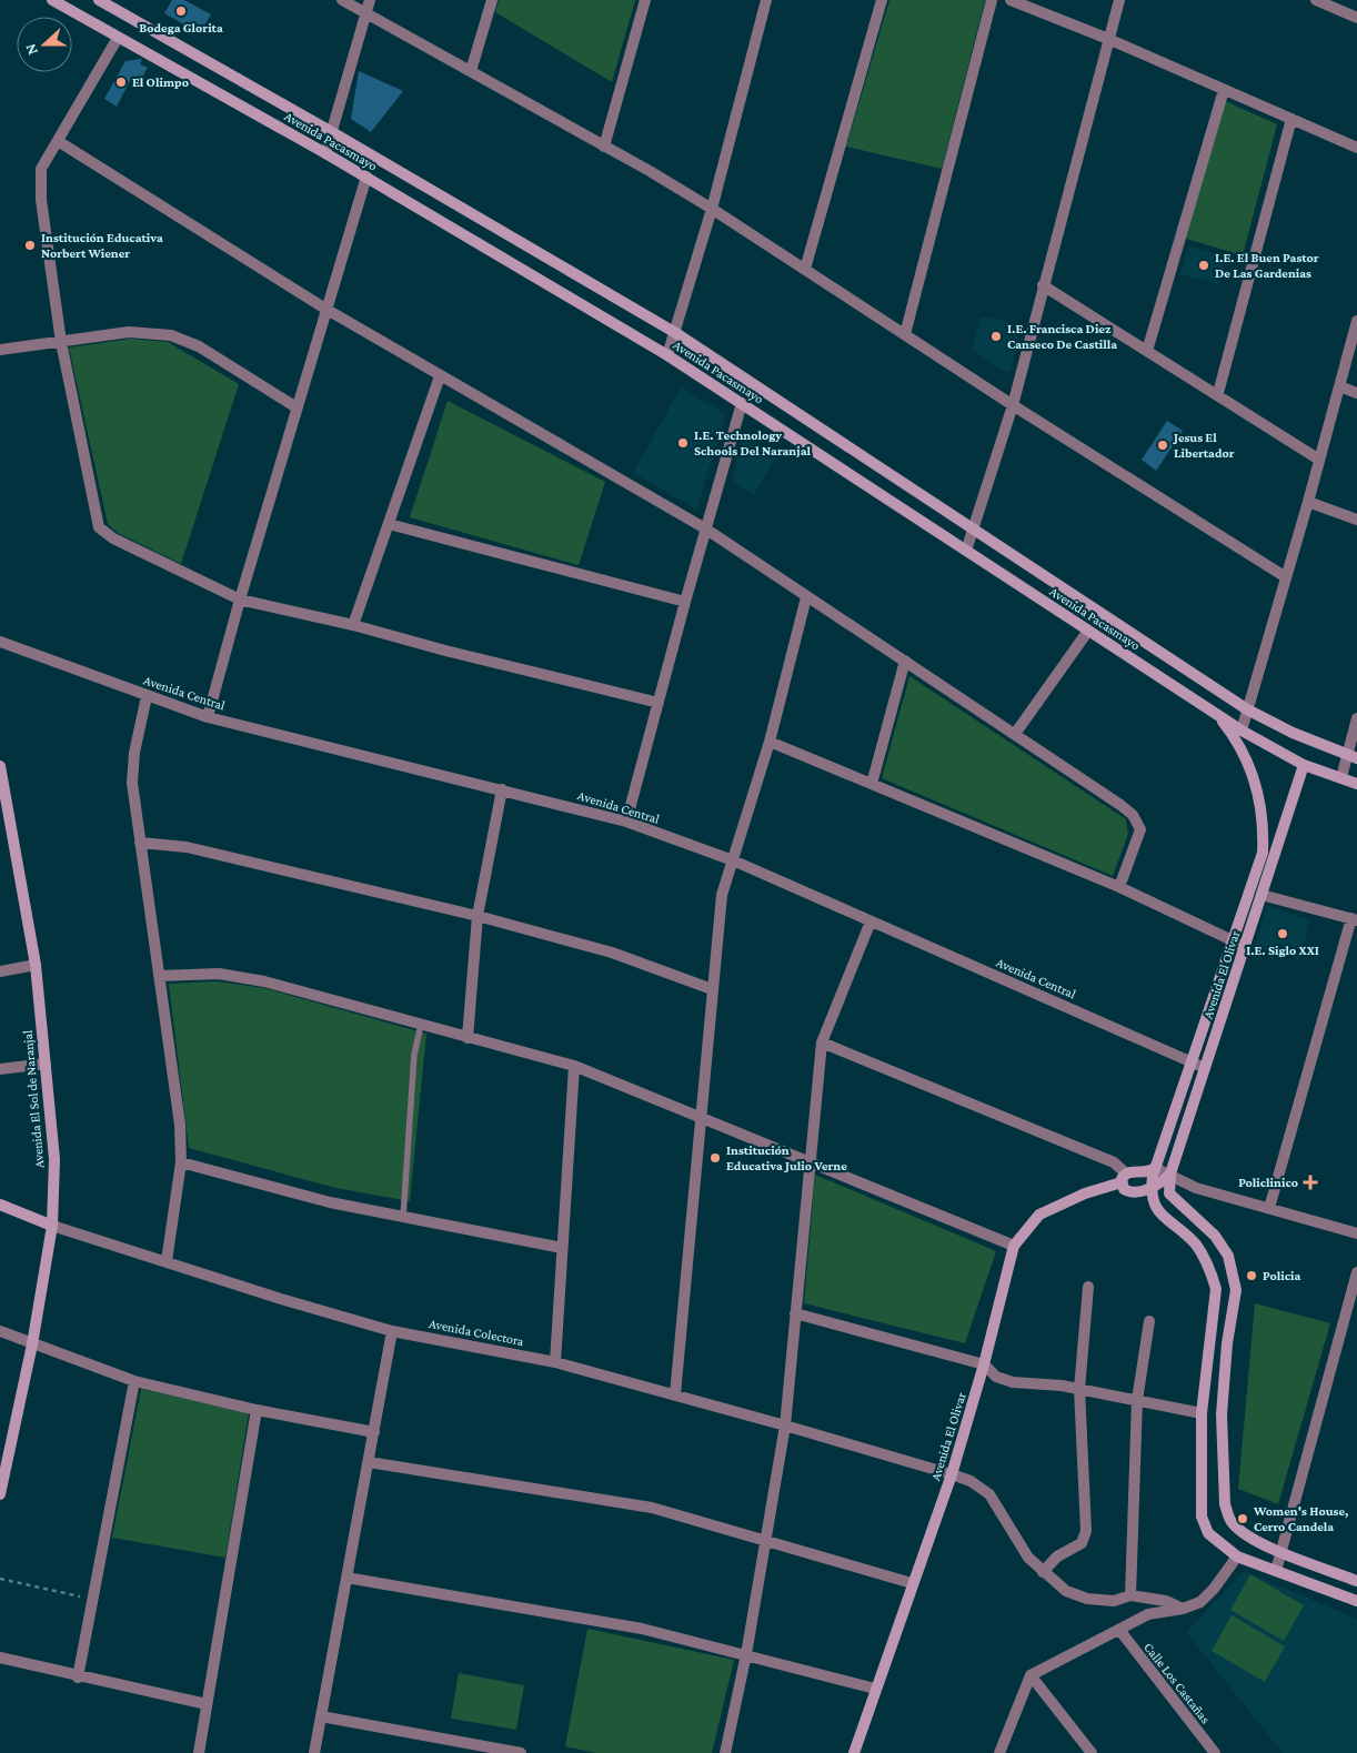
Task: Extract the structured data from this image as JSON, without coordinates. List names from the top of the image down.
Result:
{
  "streets": {
    "street": [
      "Avenida Pacasmayo",
      "Avenida Central",
      "Avenida El Olivar",
      "Avenida El Sol de Naranjal",
      "Avenida Colectora",
      "Calle Los Castañas"
    ]
  },
  "crossings": [
    ["Avenida Pacasmayo", "Avenida El Olivar"],
    ["Avenida Central", "Avenida El Olivar"],
    ["Avenida El Olivar", "Avenida Colectora"],
    ["Avenida El Sol de Naranjal", "Avenida Colectora"]
  ],
  "places": {
    "other": [
      "Bodega Glorita",
      "El Olimpo",
      "Institución Educativa Norbert Wiener",
      "I.E. El Buen Pastor De Las Gardenias",
      "I.E. Francisca Diez Canseco De Castilla",
      "I.E. Technology Schools Del Naranjal",
      "Jesus El Libertador",
      "I.E. Siglo XXI",
      "Institución Educativa Julio Verne",
      "Policia",
      "Women's House, Cerro Candela"
    ],
    "health": ["Policlinico"]
  },
  "north": "left"
}
